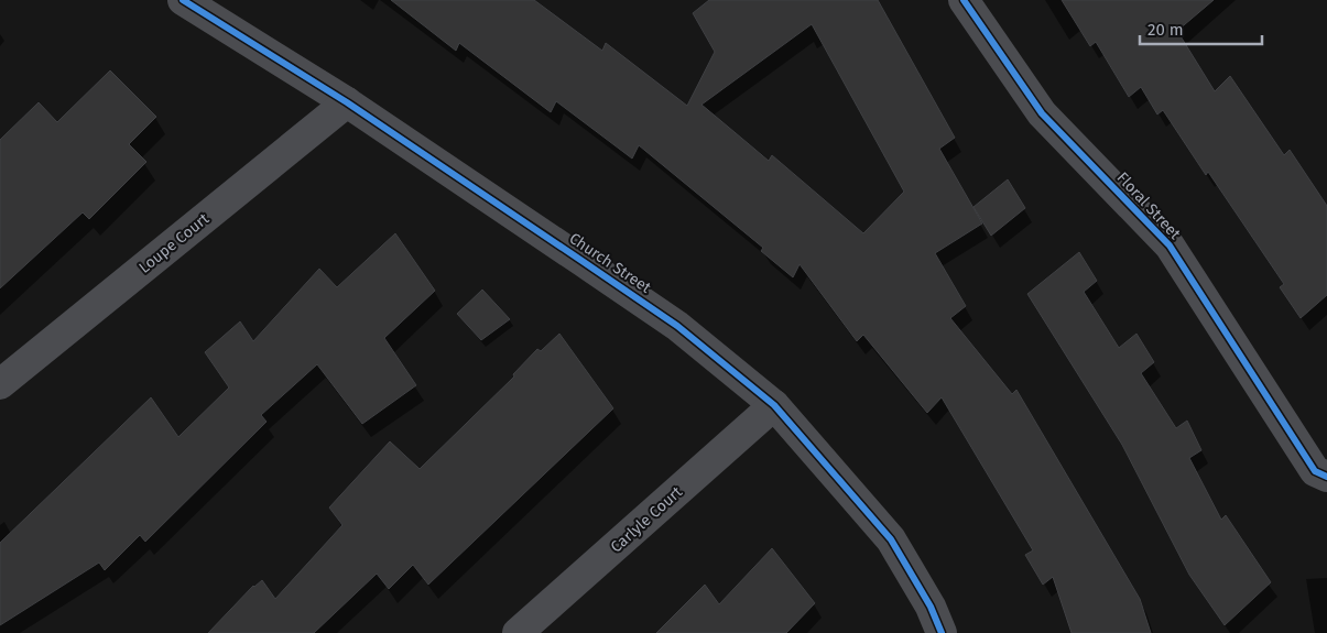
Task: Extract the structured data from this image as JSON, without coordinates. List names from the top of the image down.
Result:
{
  "streets": {
    "street": [
      "Floral Street",
      "Loupe Court",
      "Church Street",
      "Carlyle Court"
    ]
  },
  "crossings": [
    ["Loupe Court", "Church Street"],
    ["Church Street", "Carlyle Court"]
  ],
  "scale_bar": "20 m"
}
